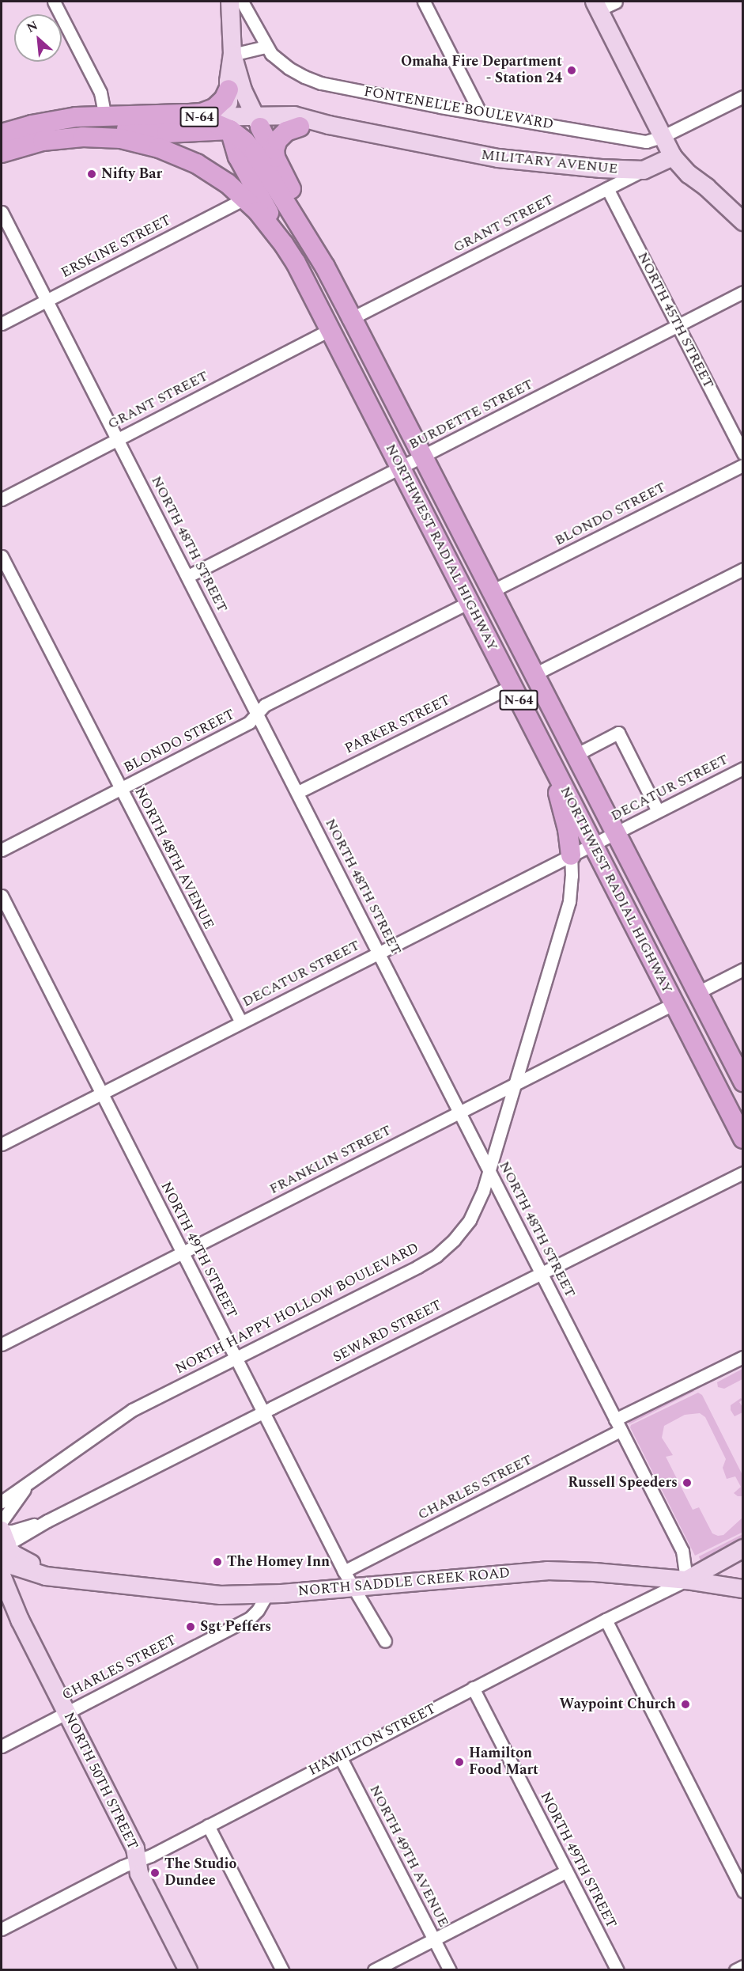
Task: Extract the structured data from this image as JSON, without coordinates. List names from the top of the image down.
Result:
{
  "streets": {
    "main road": [
      "N-64",
      "MILITARY AVENUE",
      "NORTHWEST RADIAL HIGHWAY",
      "NORTH SADDLE CREEK ROAD",
      "HAMILTON STREET",
      "NORTH 50TH STREET"
    ],
    "street": [
      "FONTENELLE BOULEVARD",
      "GRANT STREET",
      "ERSKINE STREET",
      "NORTH 45TH STREET",
      "BURDETTE STREET",
      "BLONDO STREET",
      "NORTH 48TH STREET",
      "PARKER STREET",
      "DECATUR STREET",
      "NORTH 48TH AVENUE",
      "FRANKLIN STREET",
      "NORTH 49TH STREET",
      "NORTH HAPPY HOLLOW BOULEVARD",
      "SEWARD STREET",
      "CHARLES STREET",
      "NORTH 49TH AVENUE"
    ]
  },
  "crossings": [
    ["MILITARY AVENUE", "GRANT STREET"],
    ["MILITARY AVENUE", "NORTHWEST RADIAL HIGHWAY"],
    ["GRANT STREET", "NORTH 45TH STREET"],
    ["GRANT STREET", "NORTH 48TH STREET"],
    ["GRANT STREET", "NORTHWEST RADIAL HIGHWAY"],
    ["ERSKINE STREET", "NORTH 48TH STREET"],
    ["ERSKINE STREET", "NORTHWEST RADIAL HIGHWAY"],
    ["NORTH 45TH STREET", "BURDETTE STREET"],
    ["BURDETTE STREET", "NORTH 48TH STREET"],
    ["BURDETTE STREET", "NORTHWEST RADIAL HIGHWAY"],
    ["BLONDO STREET", "NORTH 48TH STREET"],
    ["BLONDO STREET", "NORTHWEST RADIAL HIGHWAY"],
    ["BLONDO STREET", "NORTH 48TH AVENUE"],
    ["NORTH 48TH STREET", "PARKER STREET"],
    ["NORTH 48TH STREET", "DECATUR STREET"],
    ["NORTH 48TH STREET", "FRANKLIN STREET"],
    ["NORTH 48TH STREET", "NORTH HAPPY HOLLOW BOULEVARD"],
    ["NORTH 48TH STREET", "SEWARD STREET"],
    ["NORTH 48TH STREET", "CHARLES STREET"],
    ["NORTH 48TH STREET", "NORTH SADDLE CREEK ROAD"],
    ["NORTH 48TH STREET", "HAMILTON STREET"],
    ["NORTHWEST RADIAL HIGHWAY", "PARKER STREET"],
    ["NORTHWEST RADIAL HIGHWAY", "DECATUR STREET"],
    ["NORTHWEST RADIAL HIGHWAY", "FRANKLIN STREET"],
    ["DECATUR STREET", "NORTH 48TH AVENUE"],
    ["DECATUR STREET", "NORTH 49TH STREET"],
    ["DECATUR STREET", "NORTH HAPPY HOLLOW BOULEVARD"],
    ["FRANKLIN STREET", "NORTH 49TH STREET"],
    ["FRANKLIN STREET", "NORTH HAPPY HOLLOW BOULEVARD"],
    ["NORTH 49TH STREET", "NORTH HAPPY HOLLOW BOULEVARD"],
    ["NORTH 49TH STREET", "SEWARD STREET"],
    ["NORTH 49TH STREET", "CHARLES STREET"],
    ["NORTH 49TH STREET", "NORTH SADDLE CREEK ROAD"],
    ["NORTH 49TH STREET", "HAMILTON STREET"],
    ["NORTH HAPPY HOLLOW BOULEVARD", "SEWARD STREET"],
    ["NORTH HAPPY HOLLOW BOULEVARD", "NORTH SADDLE CREEK ROAD"],
    ["SEWARD STREET", "NORTH SADDLE CREEK ROAD"],
    ["CHARLES STREET", "NORTH SADDLE CREEK ROAD"],
    ["CHARLES STREET", "NORTH 50TH STREET"],
    ["NORTH SADDLE CREEK ROAD", "HAMILTON STREET"],
    ["HAMILTON STREET", "NORTH 50TH STREET"],
    ["HAMILTON STREET", "NORTH 49TH AVENUE"]
  ],
  "places": [
    "Omaha Fire Department - Station 24",
    "Nifty Bar",
    "Russell Speeders",
    "The Homey Inn",
    "Sgt Peffers",
    "Waypoint Church",
    "Hamilton Food Mart",
    "The Studio Dundee"
  ],
  "north": "top left"
}
